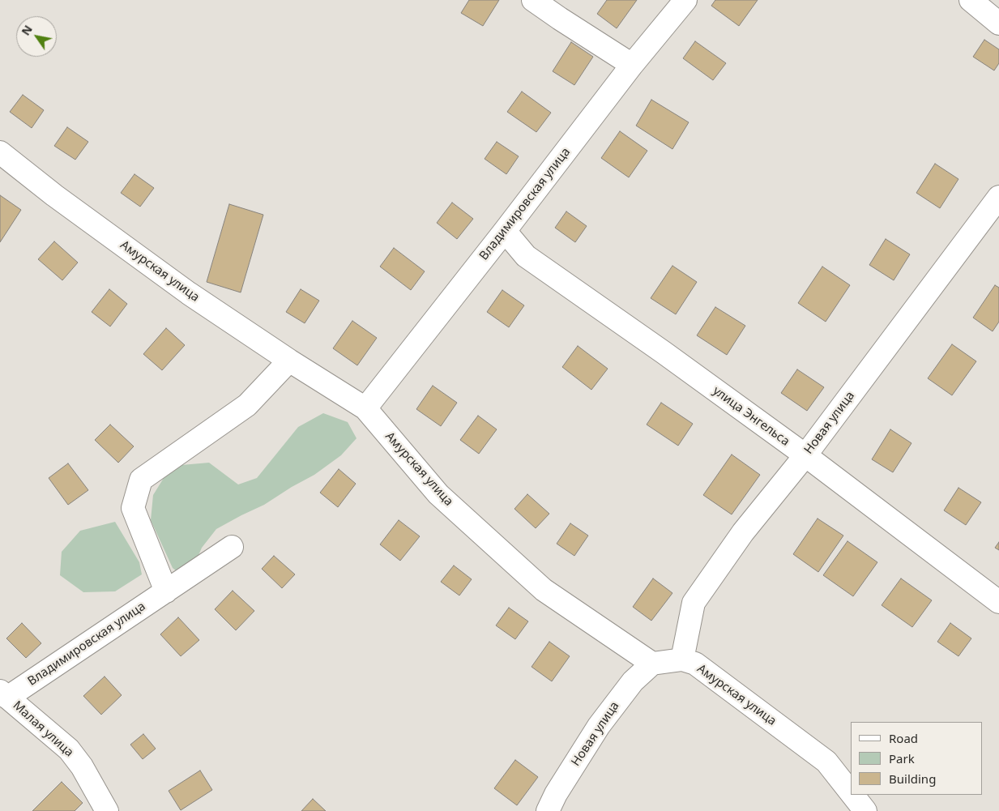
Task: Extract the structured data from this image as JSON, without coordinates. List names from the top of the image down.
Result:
{
  "streets": {
    "street": [
      "Владимировская улица",
      "Амурская улица",
      "улица Энгельса",
      "Новая улица",
      "Малая улица"
    ]
  },
  "crossings": [
    ["Владимировская улица", "Амурская улица"],
    ["Владимировская улица", "улица Энгельса"],
    ["Владимировская улица", "Малая улица"],
    ["Амурская улица", "Новая улица"],
    ["улица Энгельса", "Новая улица"]
  ],
  "legend": ["Road", "Park", "Building"],
  "north": "top left"
}
